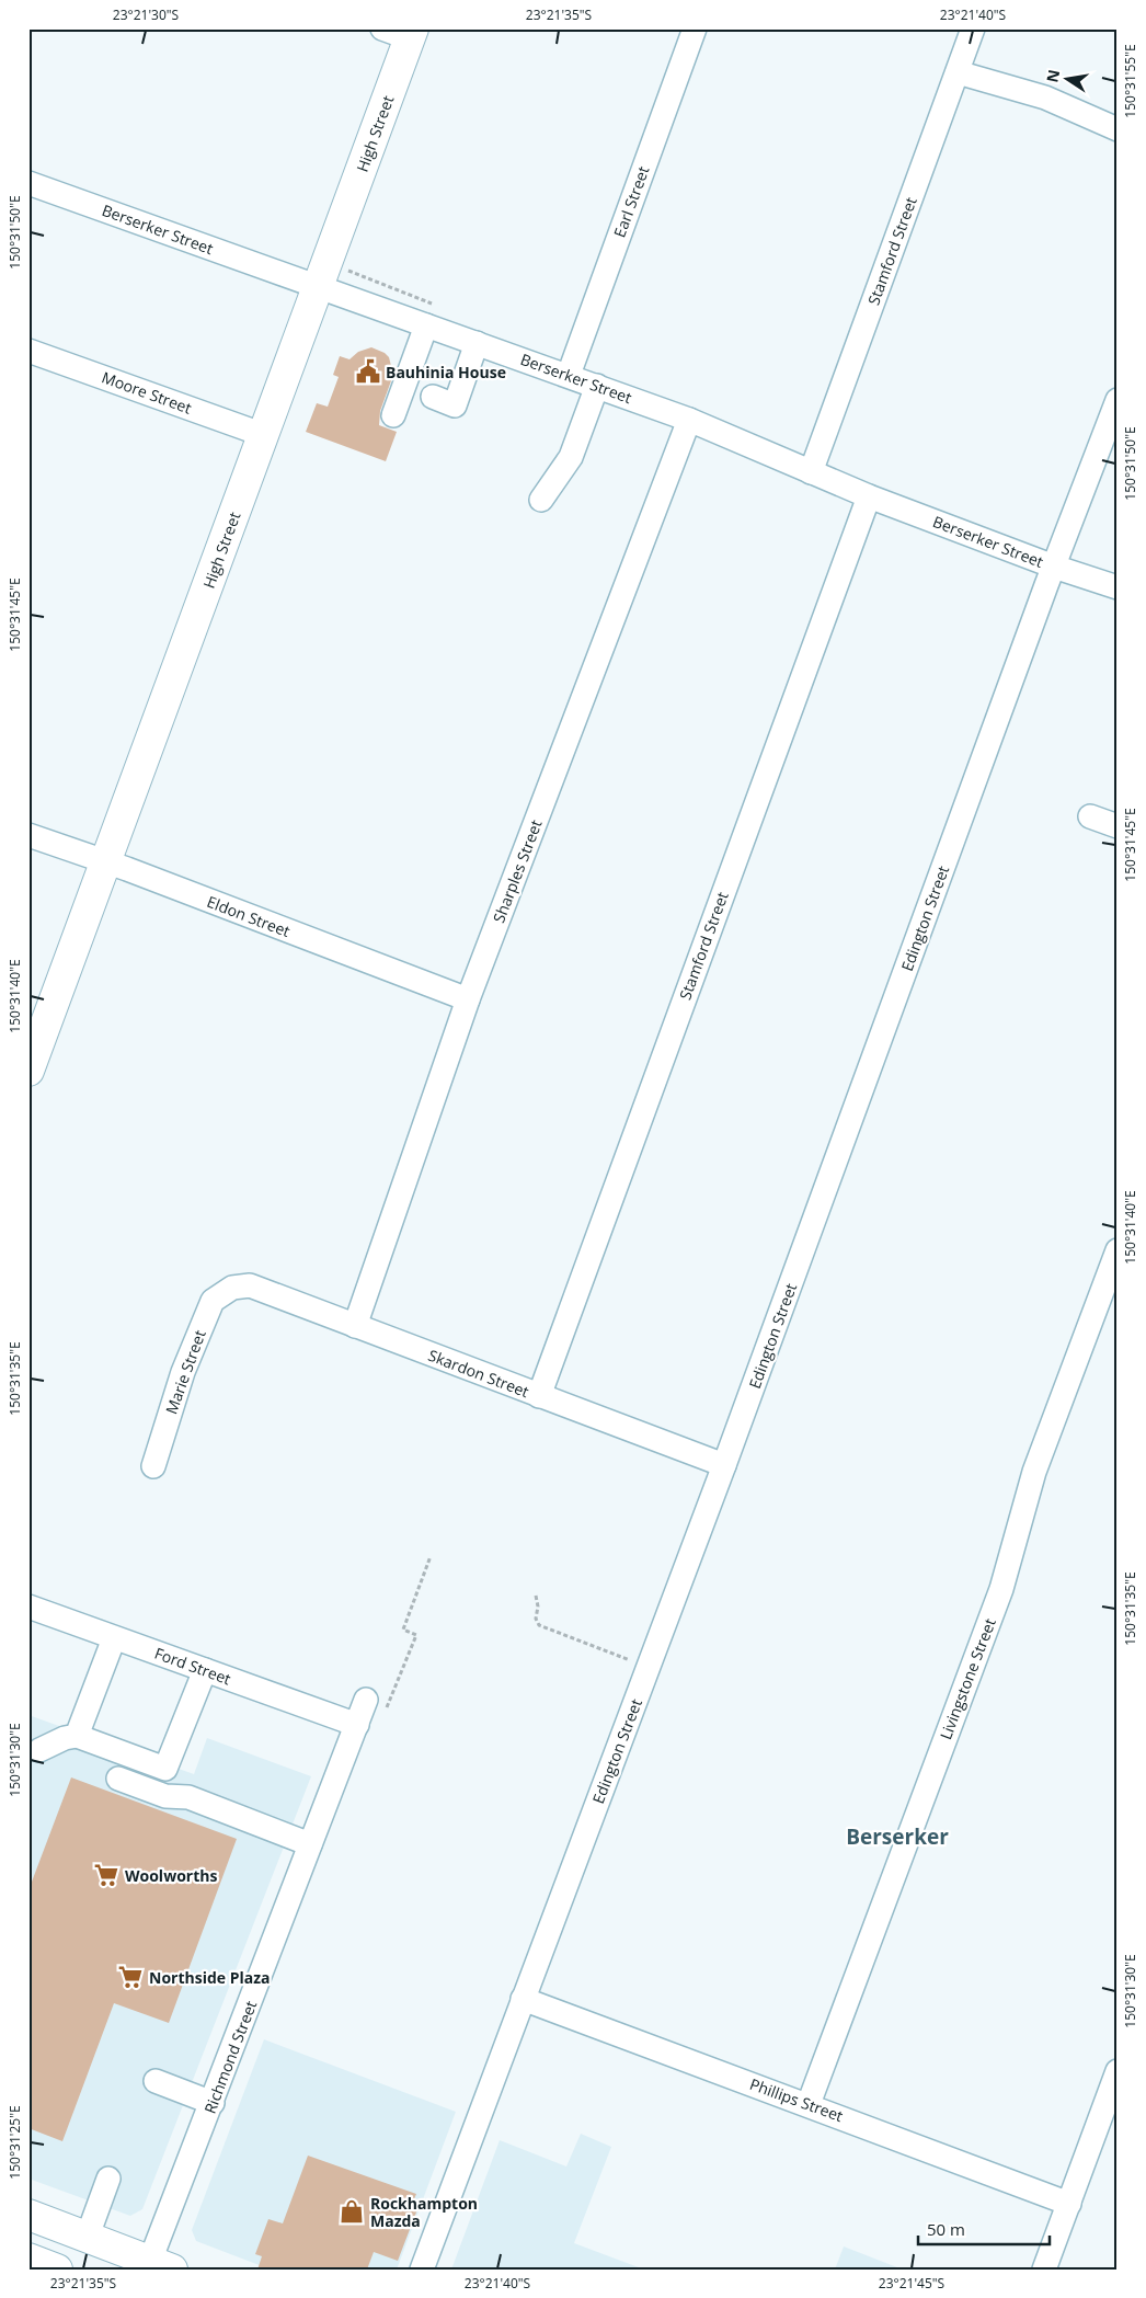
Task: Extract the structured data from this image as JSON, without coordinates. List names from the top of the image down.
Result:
{
  "streets": {
    "main road": ["High Street"],
    "street": [
      "Earl Street",
      "Berserker Street",
      "Stamford Street",
      "Moore Street",
      "Sharples Street",
      "Eldon Street",
      "Edington Street",
      "Marie Street",
      "Skardon Street",
      "Ford Street",
      "Livingstone Street",
      "Richmond Street",
      "Phillips Street"
    ]
  },
  "crossings": [
    ["High Street", "Berserker Street"],
    ["High Street", "Moore Street"],
    ["High Street", "Eldon Street"],
    ["Earl Street", "Berserker Street"],
    ["Berserker Street", "Stamford Street"],
    ["Berserker Street", "Sharples Street"],
    ["Berserker Street", "Edington Street"],
    ["Stamford Street", "Skardon Street"],
    ["Sharples Street", "Eldon Street"],
    ["Sharples Street", "Skardon Street"],
    ["Edington Street", "Skardon Street"],
    ["Edington Street", "Phillips Street"],
    ["Marie Street", "Skardon Street"],
    ["Ford Street", "Richmond Street"],
    ["Livingstone Street", "Phillips Street"]
  ],
  "districts": ["Berserker"],
  "places": {
    "public building": ["Bauhinia House"],
    "supermarket": ["Woolworths", "Northside Plaza"],
    "shop": ["Rockhampton Mazda"]
  },
  "scale_bar": "50 m",
  "north": "left",
  "coordinates": [
    "23°21'30\"S",
    "23°21'35\"S",
    "23°21'40\"S",
    "150°31'55\"E",
    "150°31'50\"E",
    "150°31'45\"E",
    "150°31'40\"E",
    "150°31'35\"E",
    "150°31'30\"E",
    "150°31'25\"E",
    "23°21'45\"S"
  ]
}
